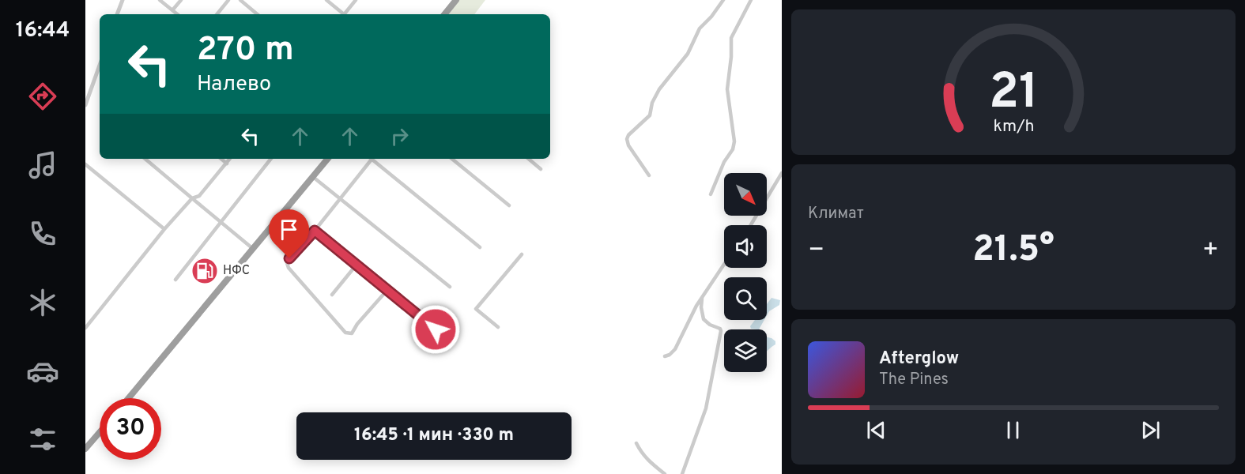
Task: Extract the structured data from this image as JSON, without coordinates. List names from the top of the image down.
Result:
{
  "places": {
    "fuel station": ["НФС"]
  },
  "north": "bottom right",
  "page": {
    "tabs": "16:44",
    "turn": ["270 m", "Налево"],
    "tile": "Климат",
    "heat": ["−", "21.5°", "+"],
    "song": ["Afterglow", "The Pines"],
    "limit": "30",
    "trip": "16:45 · 1 мин · 330 m",
    "gauge": ["21", "km/h"]
  }
}
